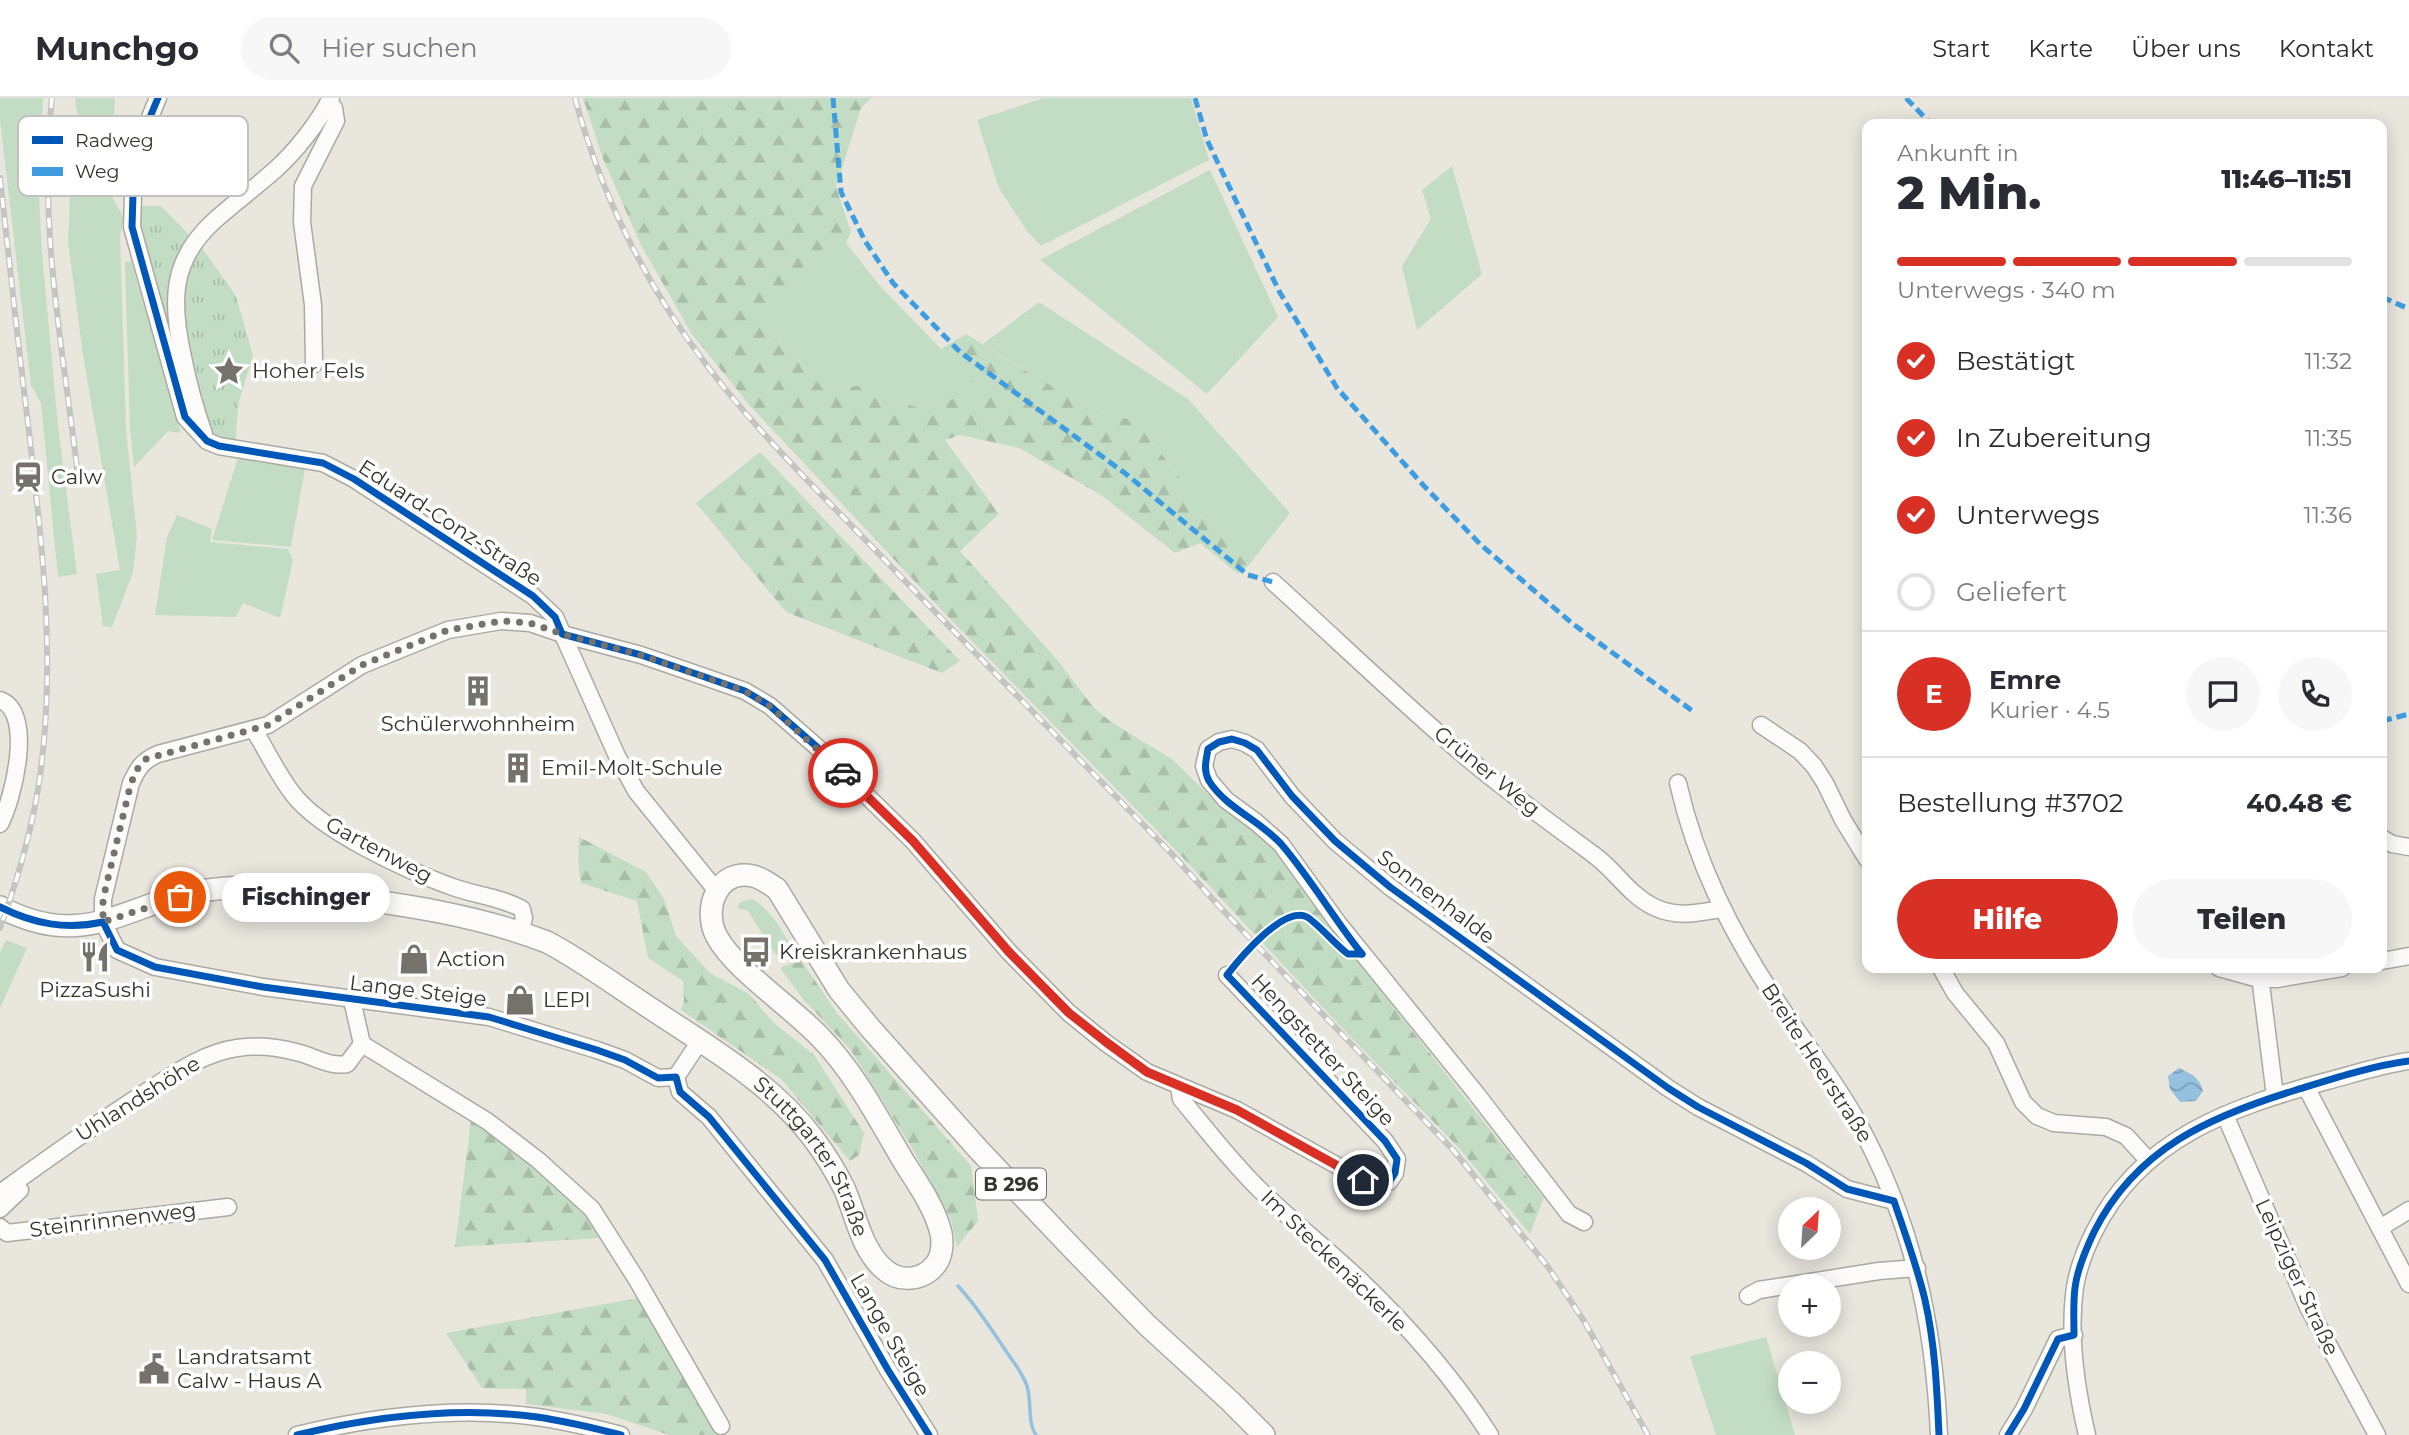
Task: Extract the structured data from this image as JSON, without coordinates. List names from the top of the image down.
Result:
{
  "streets": {
    "main road": ["Stuttgarter Straße", "B 296"],
    "street": [
      "Eduard-Conz-Straße",
      "Grüner Weg",
      "Gartenweg",
      "Sonnenhalde",
      "Lange Steige",
      "Hengstetter Steige",
      "Breite Heerstraße",
      "Uhlandshöhe",
      "Steinrinnenweg",
      "Im Steckenäckerle",
      "Leipziger Straße"
    ]
  },
  "crossings": [
    ["Eduard-Conz-Straße", "Hengstetter Steige"],
    ["Eduard-Conz-Straße", "Stuttgarter Straße"],
    ["Eduard-Conz-Straße", "B 296"],
    ["Grüner Weg", "Breite Heerstraße"],
    ["Gartenweg", "Hengstetter Steige"],
    ["Gartenweg", "Stuttgarter Straße"],
    ["Sonnenhalde", "Breite Heerstraße"],
    ["Lange Steige", "Hengstetter Steige"],
    ["Lange Steige", "Stuttgarter Straße"],
    ["Hengstetter Steige", "Stuttgarter Straße"],
    ["Hengstetter Steige", "Im Steckenäckerle"],
    ["Uhlandshöhe", "Steinrinnenweg"],
    ["Stuttgarter Straße", "B 296"]
  ],
  "places": {
    "place": ["Hoher Fels"],
    "station": ["Calw"],
    "building": ["Schülerwohnheim", "Emil-Molt-Schule"],
    "other": ["Fischinger"],
    "bus stop": ["Kreiskrankenhaus"],
    "restaurant": ["PizzaSushi"],
    "shop": ["Action", "LEPI"],
    "public building": ["Landratsamt Calw - Haus A"]
  },
  "legend": ["Radweg", "Weg"],
  "north": "top right",
  "page": {
    "header": "Munchgo",
    "search": "Hier suchen",
    "nav": [
      "Start",
      "Karte",
      "Über uns",
      "Kontakt"
    ],
    "heading": ["2 Min.", "Ankunft in", "11:46–11:51"],
    "panel": [
      "Emre",
      "Kurier · 4.5",
      "Bestellung #3702",
      "40.48 €"
    ],
    "bar": "Unterwegs · 340 m",
    "list": [
      ["Bestätigt", "11:32"],
      ["In Zubereitung", "11:35"],
      ["Unterwegs", "11:36"],
      "Geliefert"
    ],
    "round": "E",
    "buttons": ["Hilfe", "Teilen"],
    "bubble": "Fischinger",
    "map_buttons": ["+", "−"]
  }
}
